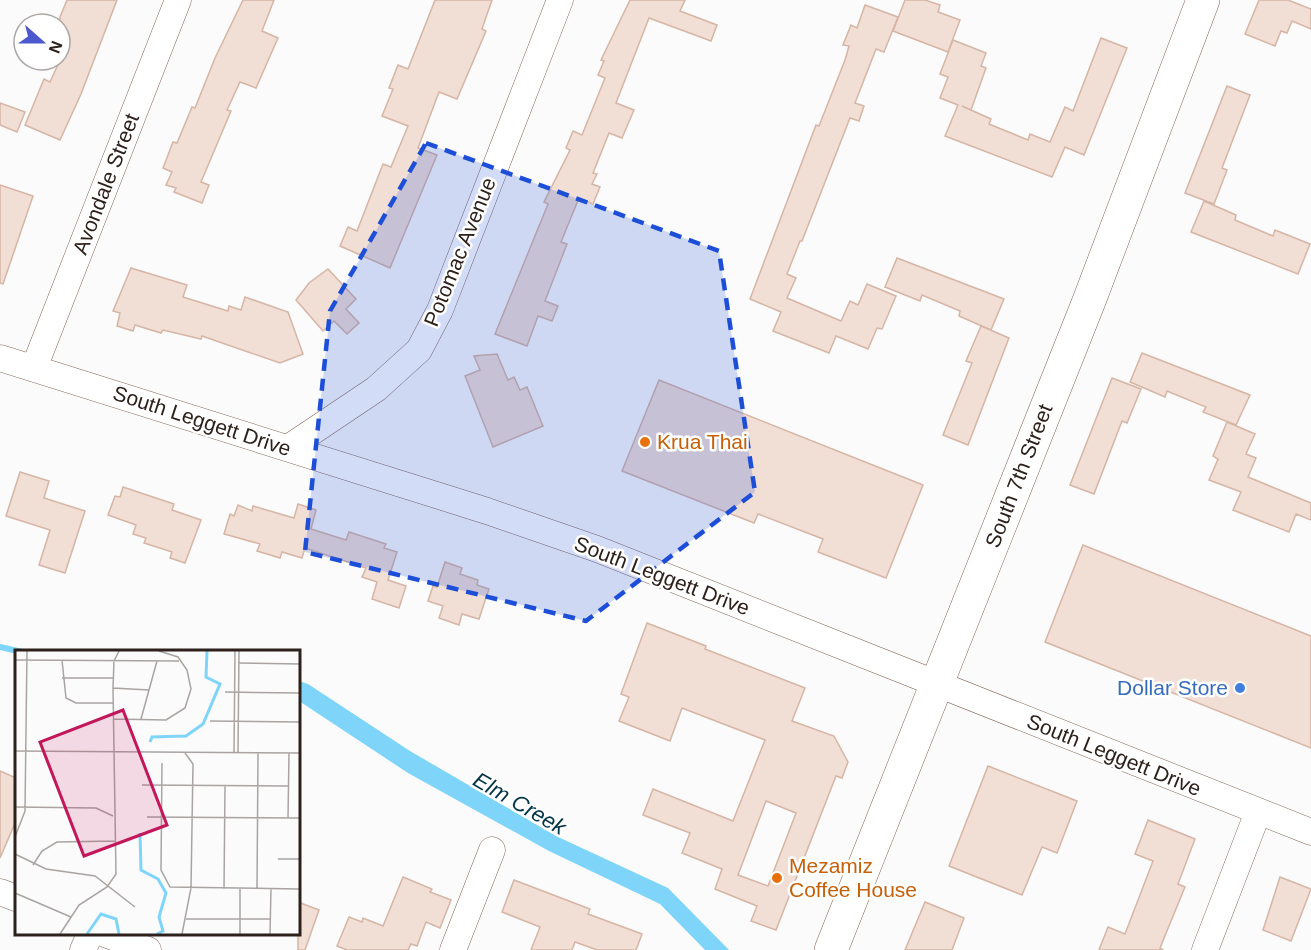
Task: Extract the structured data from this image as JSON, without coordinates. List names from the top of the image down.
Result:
{
  "streets": {
    "main road": ["South 7th Street"],
    "street": ["Avondale Street", "Potomac Avenue", "South Leggett Drive"]
  },
  "crossings": [
    ["Avondale Street", "South Leggett Drive"],
    ["Potomac Avenue", "South Leggett Drive"],
    ["South Leggett Drive", "South 7th Street"]
  ],
  "water": ["Elm Creek"],
  "places": ["Krua Thai", "Dollar Store", "Mezamiz Coffee House"],
  "north": "right"
}
